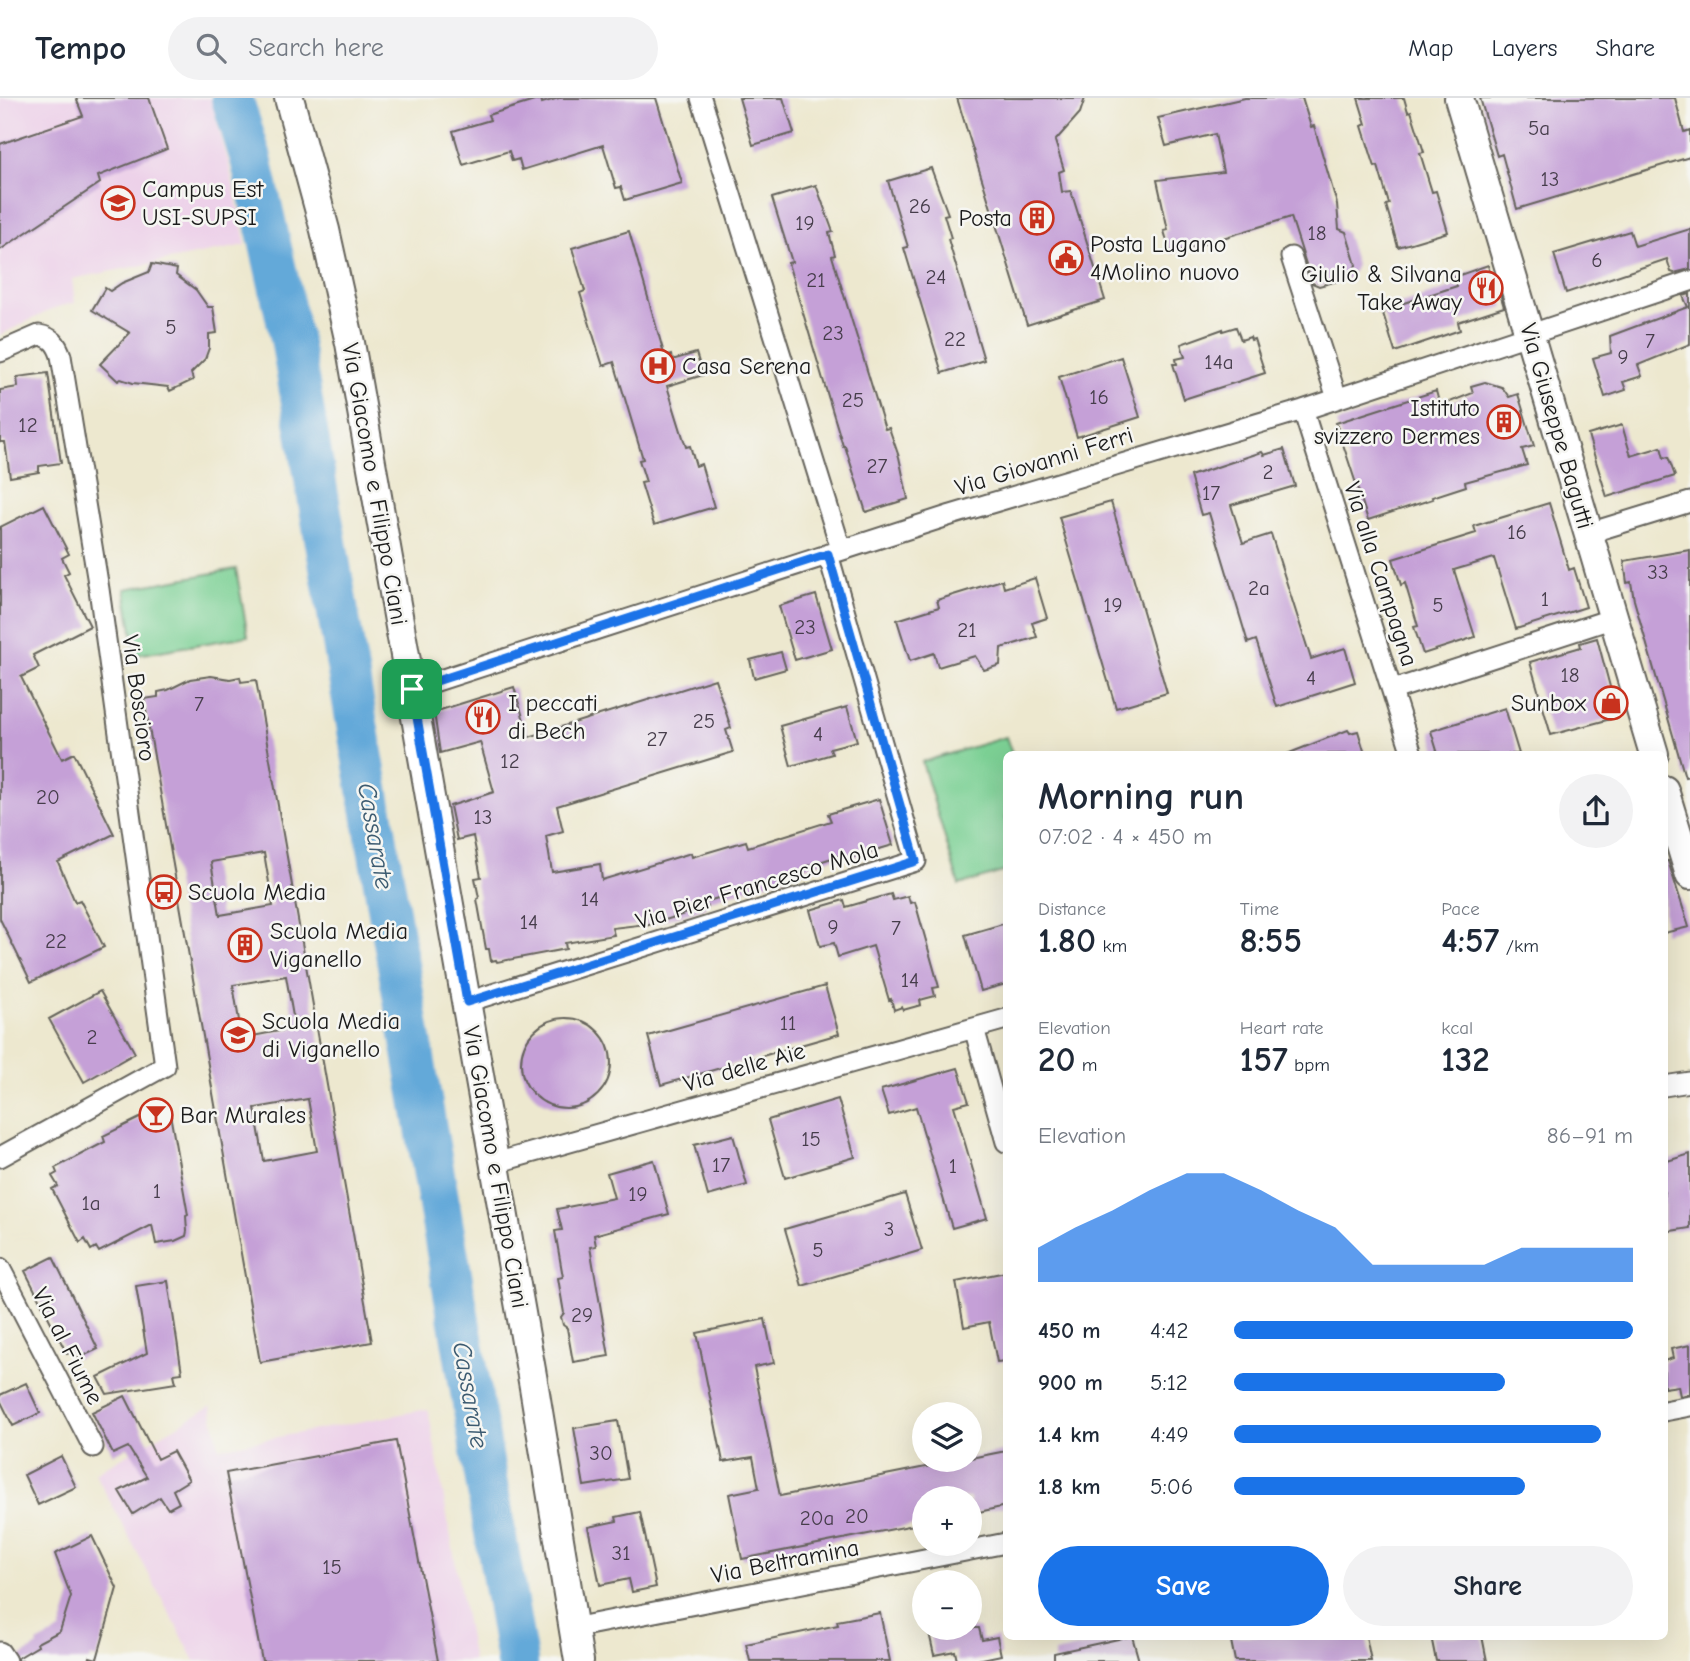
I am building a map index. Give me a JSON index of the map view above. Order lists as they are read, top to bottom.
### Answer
{
  "streets": {
    "main road": ["Via Giuseppe Bagutti", "Via Giacomo e Filippo Ciani"],
    "street": [
      "Via Giovanni Ferri",
      "Via alla Campagna",
      "Via Boscioro",
      "Via Pier Francesco Mola",
      "Via delle Aie",
      "Via al Fiume",
      "Via Beltramina"
    ]
  },
  "crossings": [
    ["Via Giuseppe Bagutti", "Via Giovanni Ferri"],
    ["Via Giovanni Ferri", "Via Giacomo e Filippo Ciani"],
    ["Via Giovanni Ferri", "Via alla Campagna"],
    ["Via Giovanni Ferri", "Via Pier Francesco Mola"],
    ["Via Giacomo e Filippo Ciani", "Via Pier Francesco Mola"],
    ["Via Giacomo e Filippo Ciani", "Via delle Aie"],
    ["Via Giacomo e Filippo Ciani", "Via Beltramina"]
  ],
  "water": ["Cassarate"],
  "places": {
    "school or university": ["Campus Est USI-SUPSI", "Scuola Media di Viganello"],
    "building": ["Posta", "Istituto svizzero Dermes", "Scuola Media Viganello"],
    "public building": ["Posta Lugano 4Molino nuovo"],
    "restaurant": ["Giulio & Silvana Take Away", "I peccati di Bech"],
    "hospital": ["Casa Serena"],
    "shop": ["Sunbox"],
    "bus stop": ["Scuola Media"],
    "bar": ["Bar Murales"]
  },
  "house_numbers": [
    "5a",
    "13",
    "26",
    "19",
    "18",
    "6",
    "24",
    "21",
    "5",
    "23",
    "22",
    "7",
    "9",
    "14a",
    "16",
    "25",
    "12",
    "27",
    "2",
    "17",
    "16",
    "33",
    "2a",
    "1",
    "19",
    "5",
    "23",
    "21",
    "18",
    "4",
    "7",
    "25",
    "4",
    "27",
    "12",
    "20",
    "13",
    "14",
    "14",
    "9",
    "7",
    "22",
    "14",
    "11",
    "2",
    "15",
    "17",
    "1",
    "1",
    "19",
    "1a",
    "3",
    "5",
    "29",
    "30",
    "20",
    "20a",
    "31",
    "15"
  ],
  "page": {
    "header": "Tempo",
    "search": "Search here",
    "nav": ["Map", "Layers", "Share"],
    "heading": ["Morning run", "07:02 · 4 × 450 m"],
    "stats": [
      ["Distance", "1.80 km"],
      ["Time", "8:55"],
      ["Pace", "4:57 /km"],
      ["Elevation", "20 m"],
      ["Heart rate", "157 bpm"],
      ["kcal", "132"]
    ],
    "chart": ["Elevation", "86–91 m"],
    "list": [
      {
        "name": "450 m",
        "note": "4:42"
      },
      {
        "name": "900 m",
        "note": "5:12"
      },
      {
        "name": "1.4 km",
        "note": "4:49"
      },
      {
        "name": "1.8 km",
        "note": "5:06"
      }
    ],
    "map_buttons": ["+", "−"],
    "buttons": ["Save", "Share"]
  }
}
